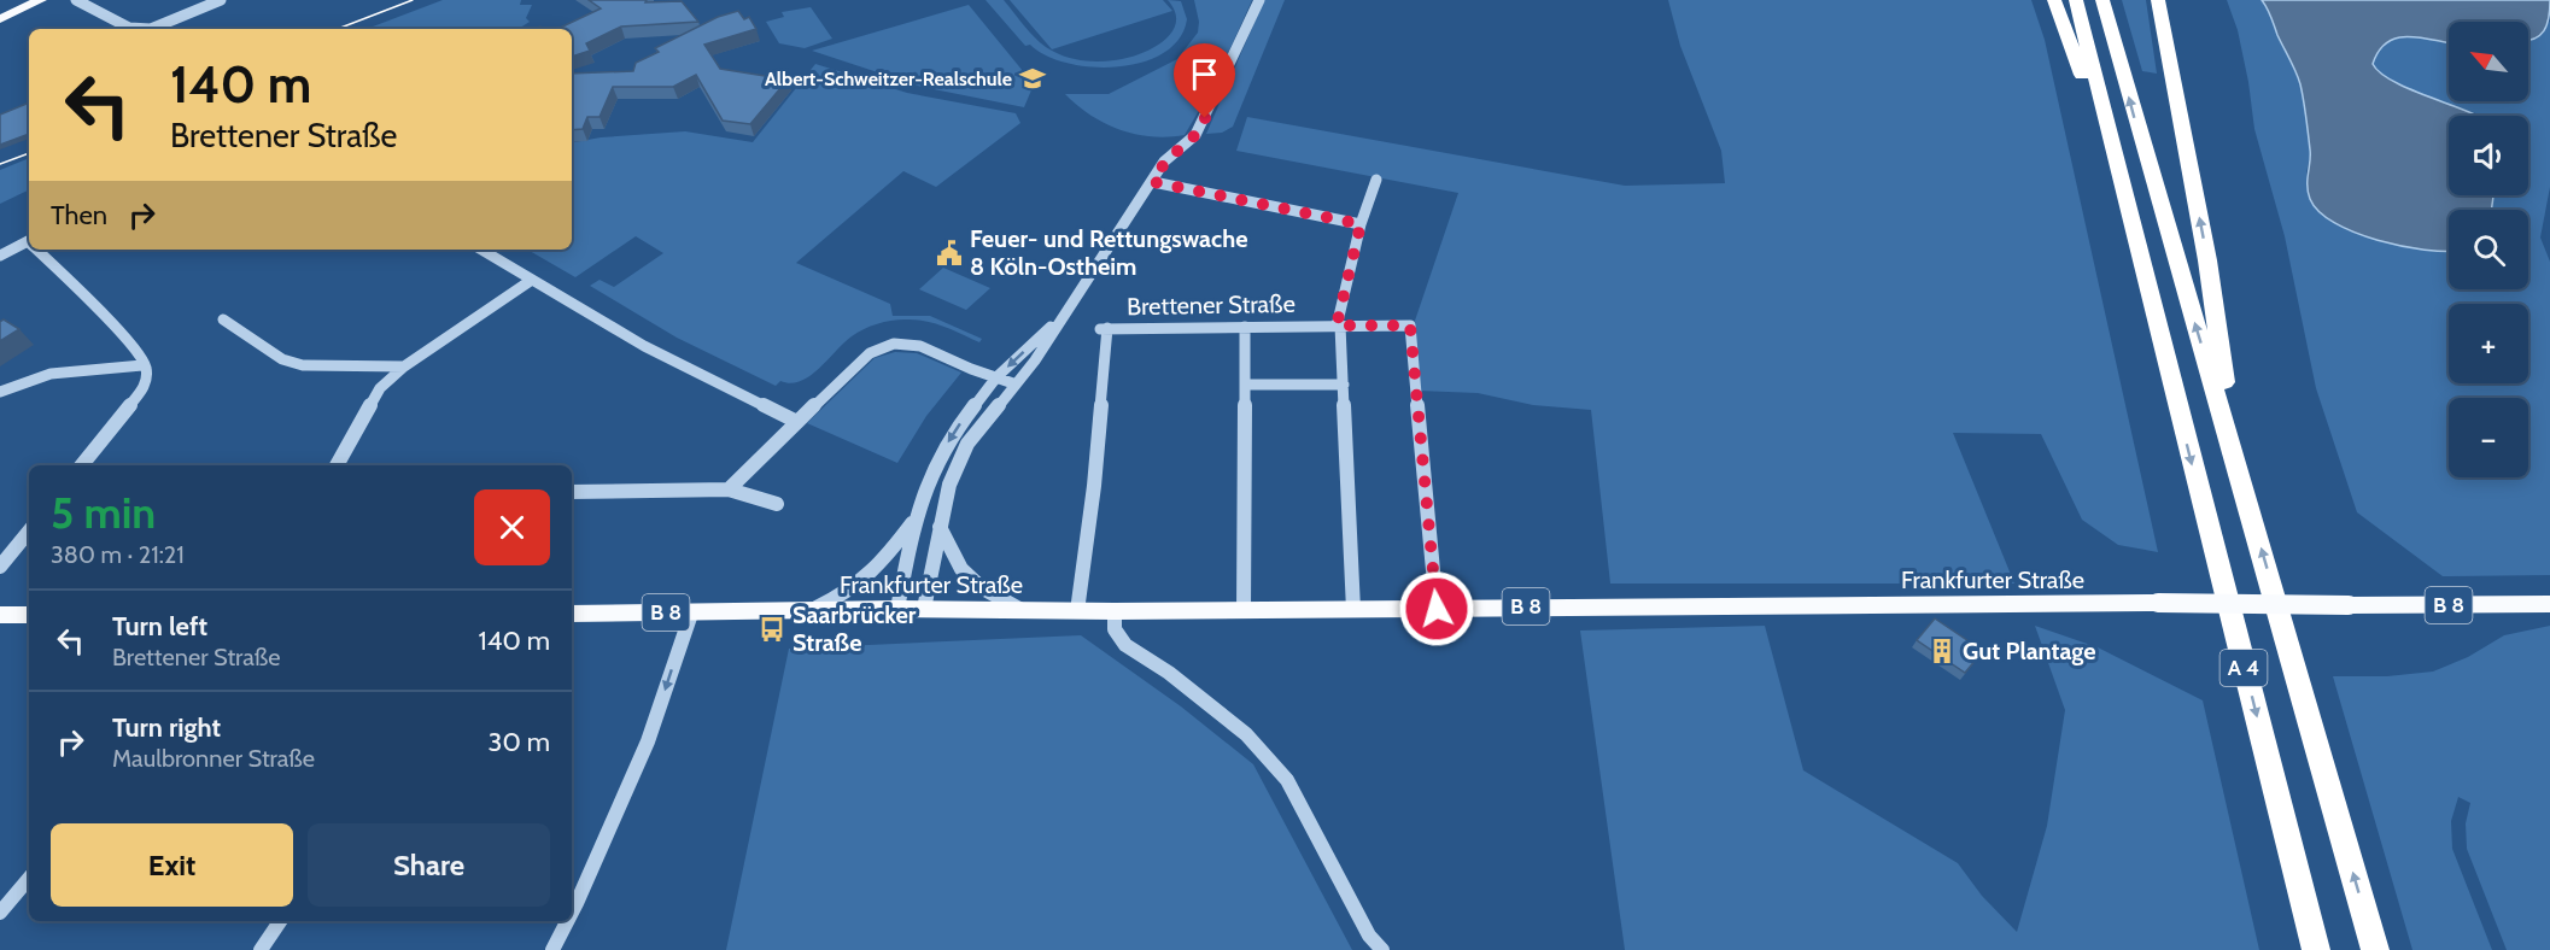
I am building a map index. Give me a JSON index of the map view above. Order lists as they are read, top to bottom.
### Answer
{
  "streets": {
    "highway": ["A 4"],
    "main road": ["Frankfurter Straße", "B 8"],
    "street": ["Brettener Straße"]
  },
  "crossings": [
    ["Brettener Straße", "Frankfurter Straße"]
  ],
  "places": {
    "school or university": ["Albert-Schweitzer-Realschule"],
    "public building": ["Feuer- und Rettungswache 8 Köln-Ostheim"],
    "bus stop": ["Saarbrücker Straße"],
    "building": ["Gut Plantage"]
  },
  "north": "top left",
  "page": {
    "map_buttons": ["+", "−"],
    "turn": ["140 m", "Brettener Straße"],
    "then": "Then",
    "heading": ["5 min", "380 m · 21:21"],
    "list": [
      {
        "name": "Turn left",
        "note": "Brettener Straße",
        "value": "140 m"
      },
      {
        "name": "Turn right",
        "note": "Maulbronner Straße",
        "value": "30 m"
      }
    ],
    "buttons": ["Exit", "Share"]
  }
}
